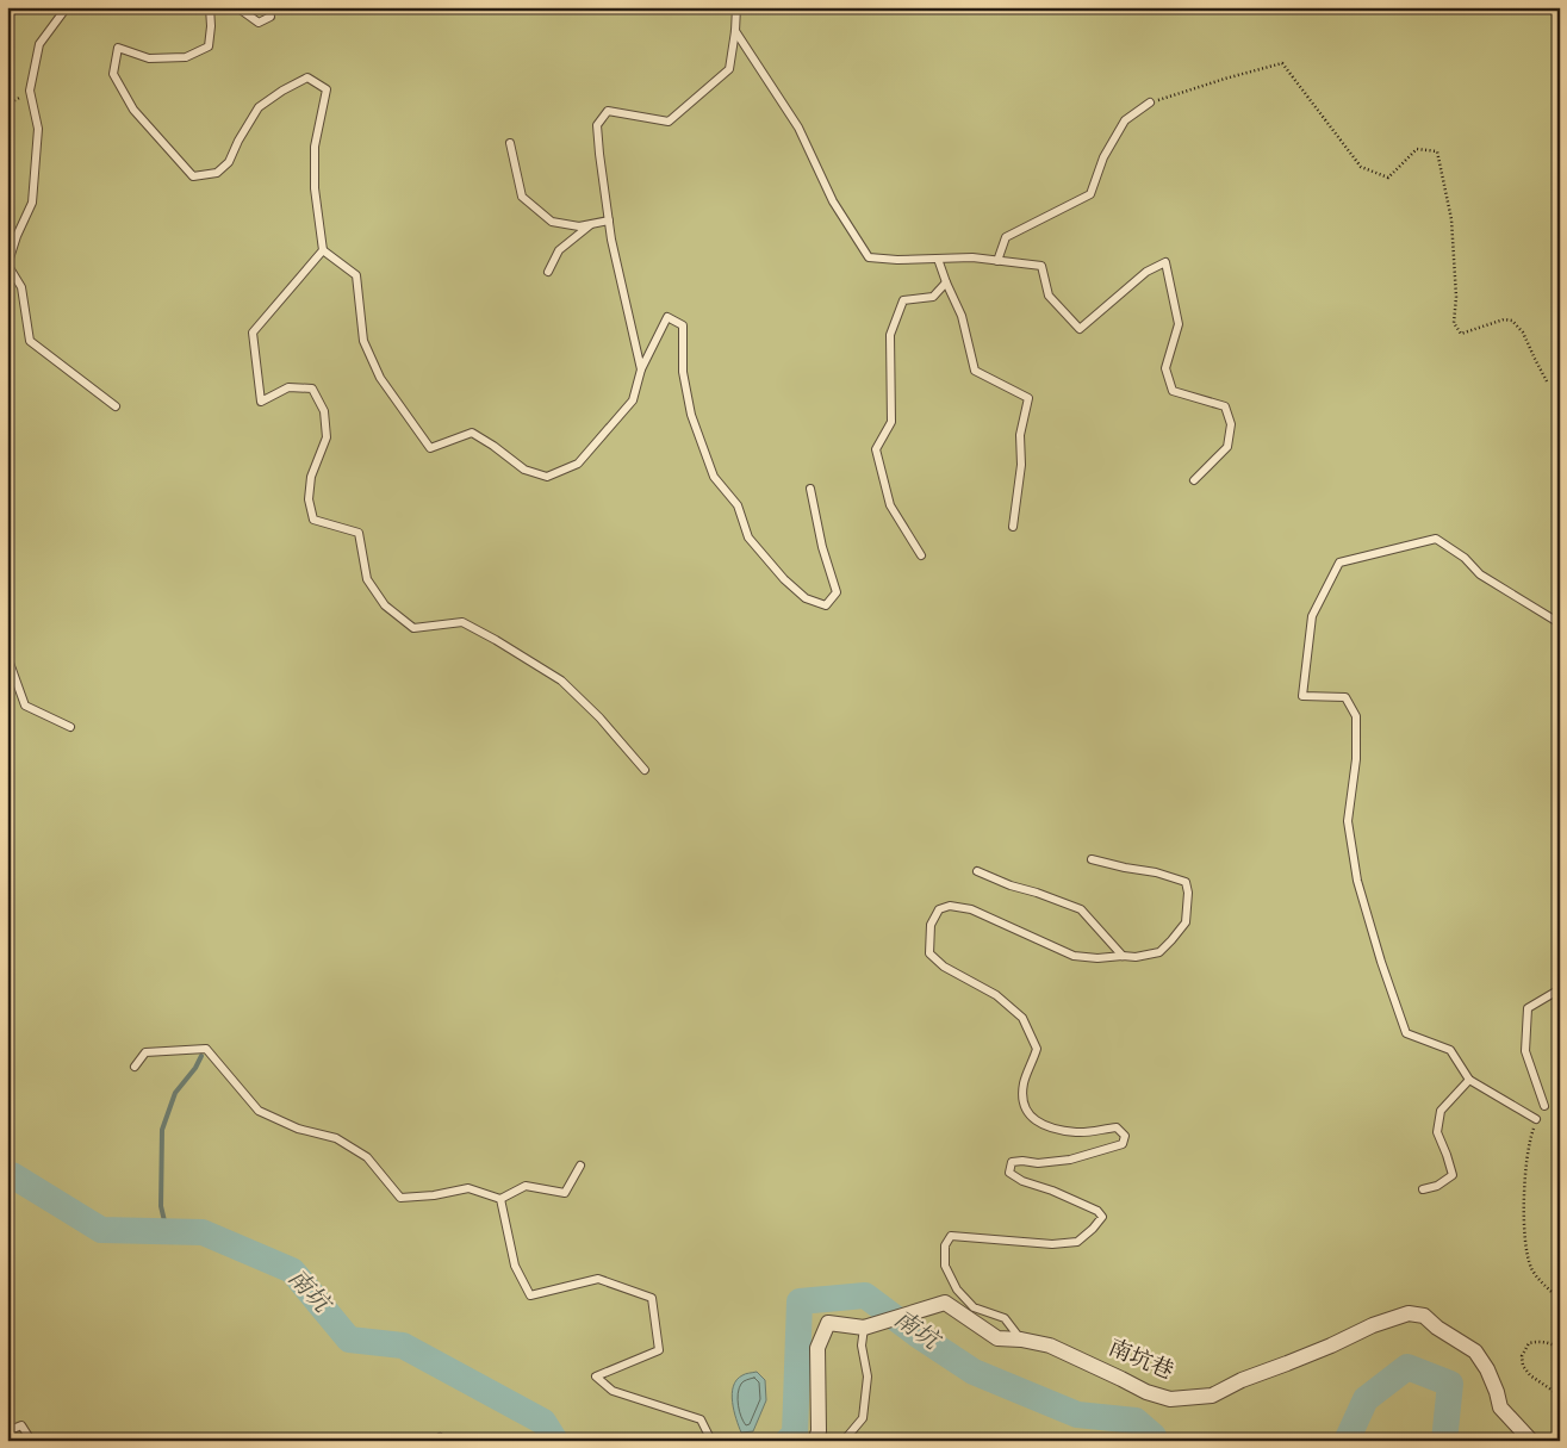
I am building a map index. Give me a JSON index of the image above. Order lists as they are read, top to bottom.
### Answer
{
  "streets": {
    "street": ["南坑巷"]
  },
  "water": ["南坑"]
}
